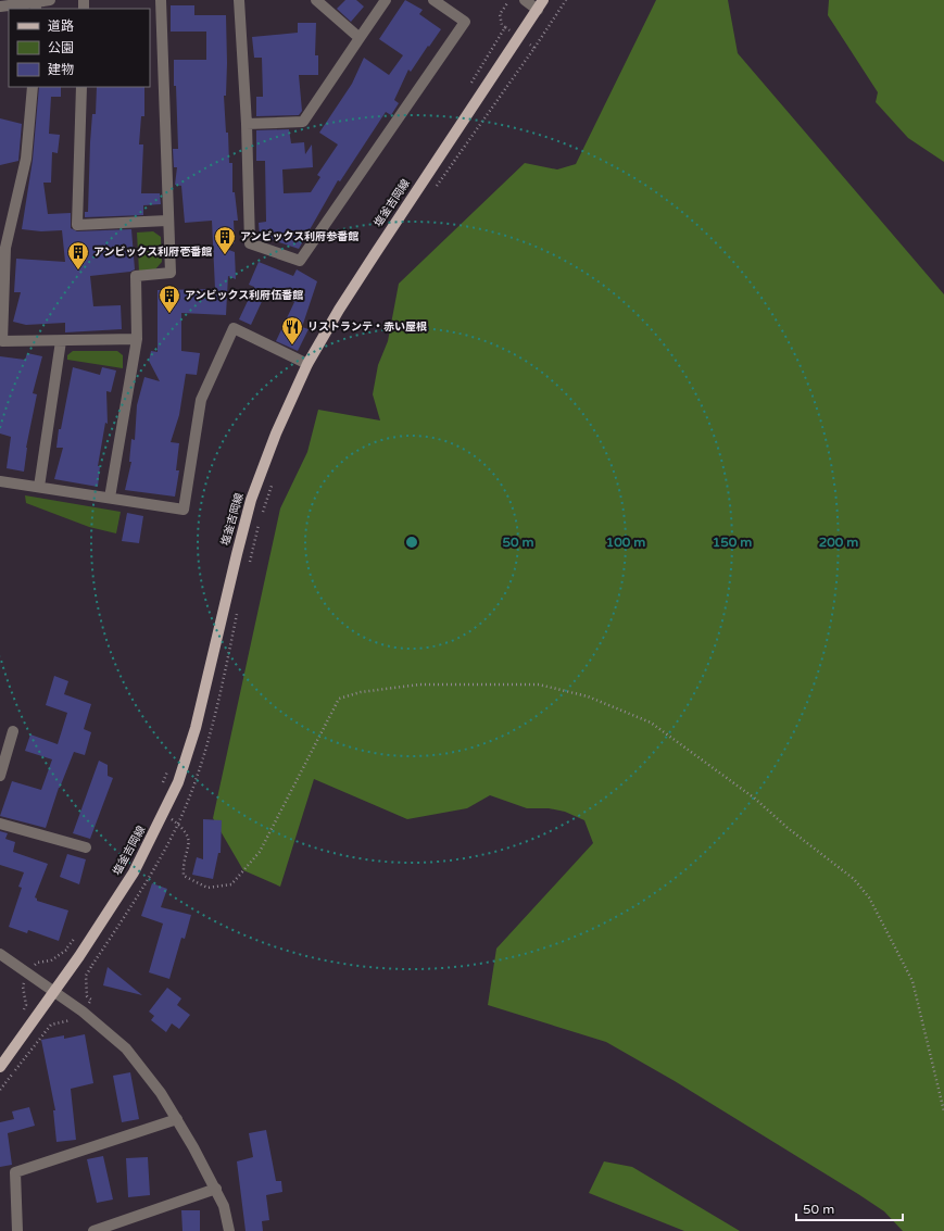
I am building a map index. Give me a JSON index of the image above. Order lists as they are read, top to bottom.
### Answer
{
  "streets": {
    "main road": ["塩釜吉岡線"]
  },
  "places": {
    "building": ["アンビックス利府参番館", "アンビックス利府壱番館", "アンビックス利府伍番館"],
    "restaurant": ["リストランテ・赤い屋根"]
  },
  "legend": ["道路", "公園", "建物"],
  "scale_bar": "50 m",
  "rings": [
    "50 m",
    "100 m",
    "150 m",
    "200 m"
  ]
}
